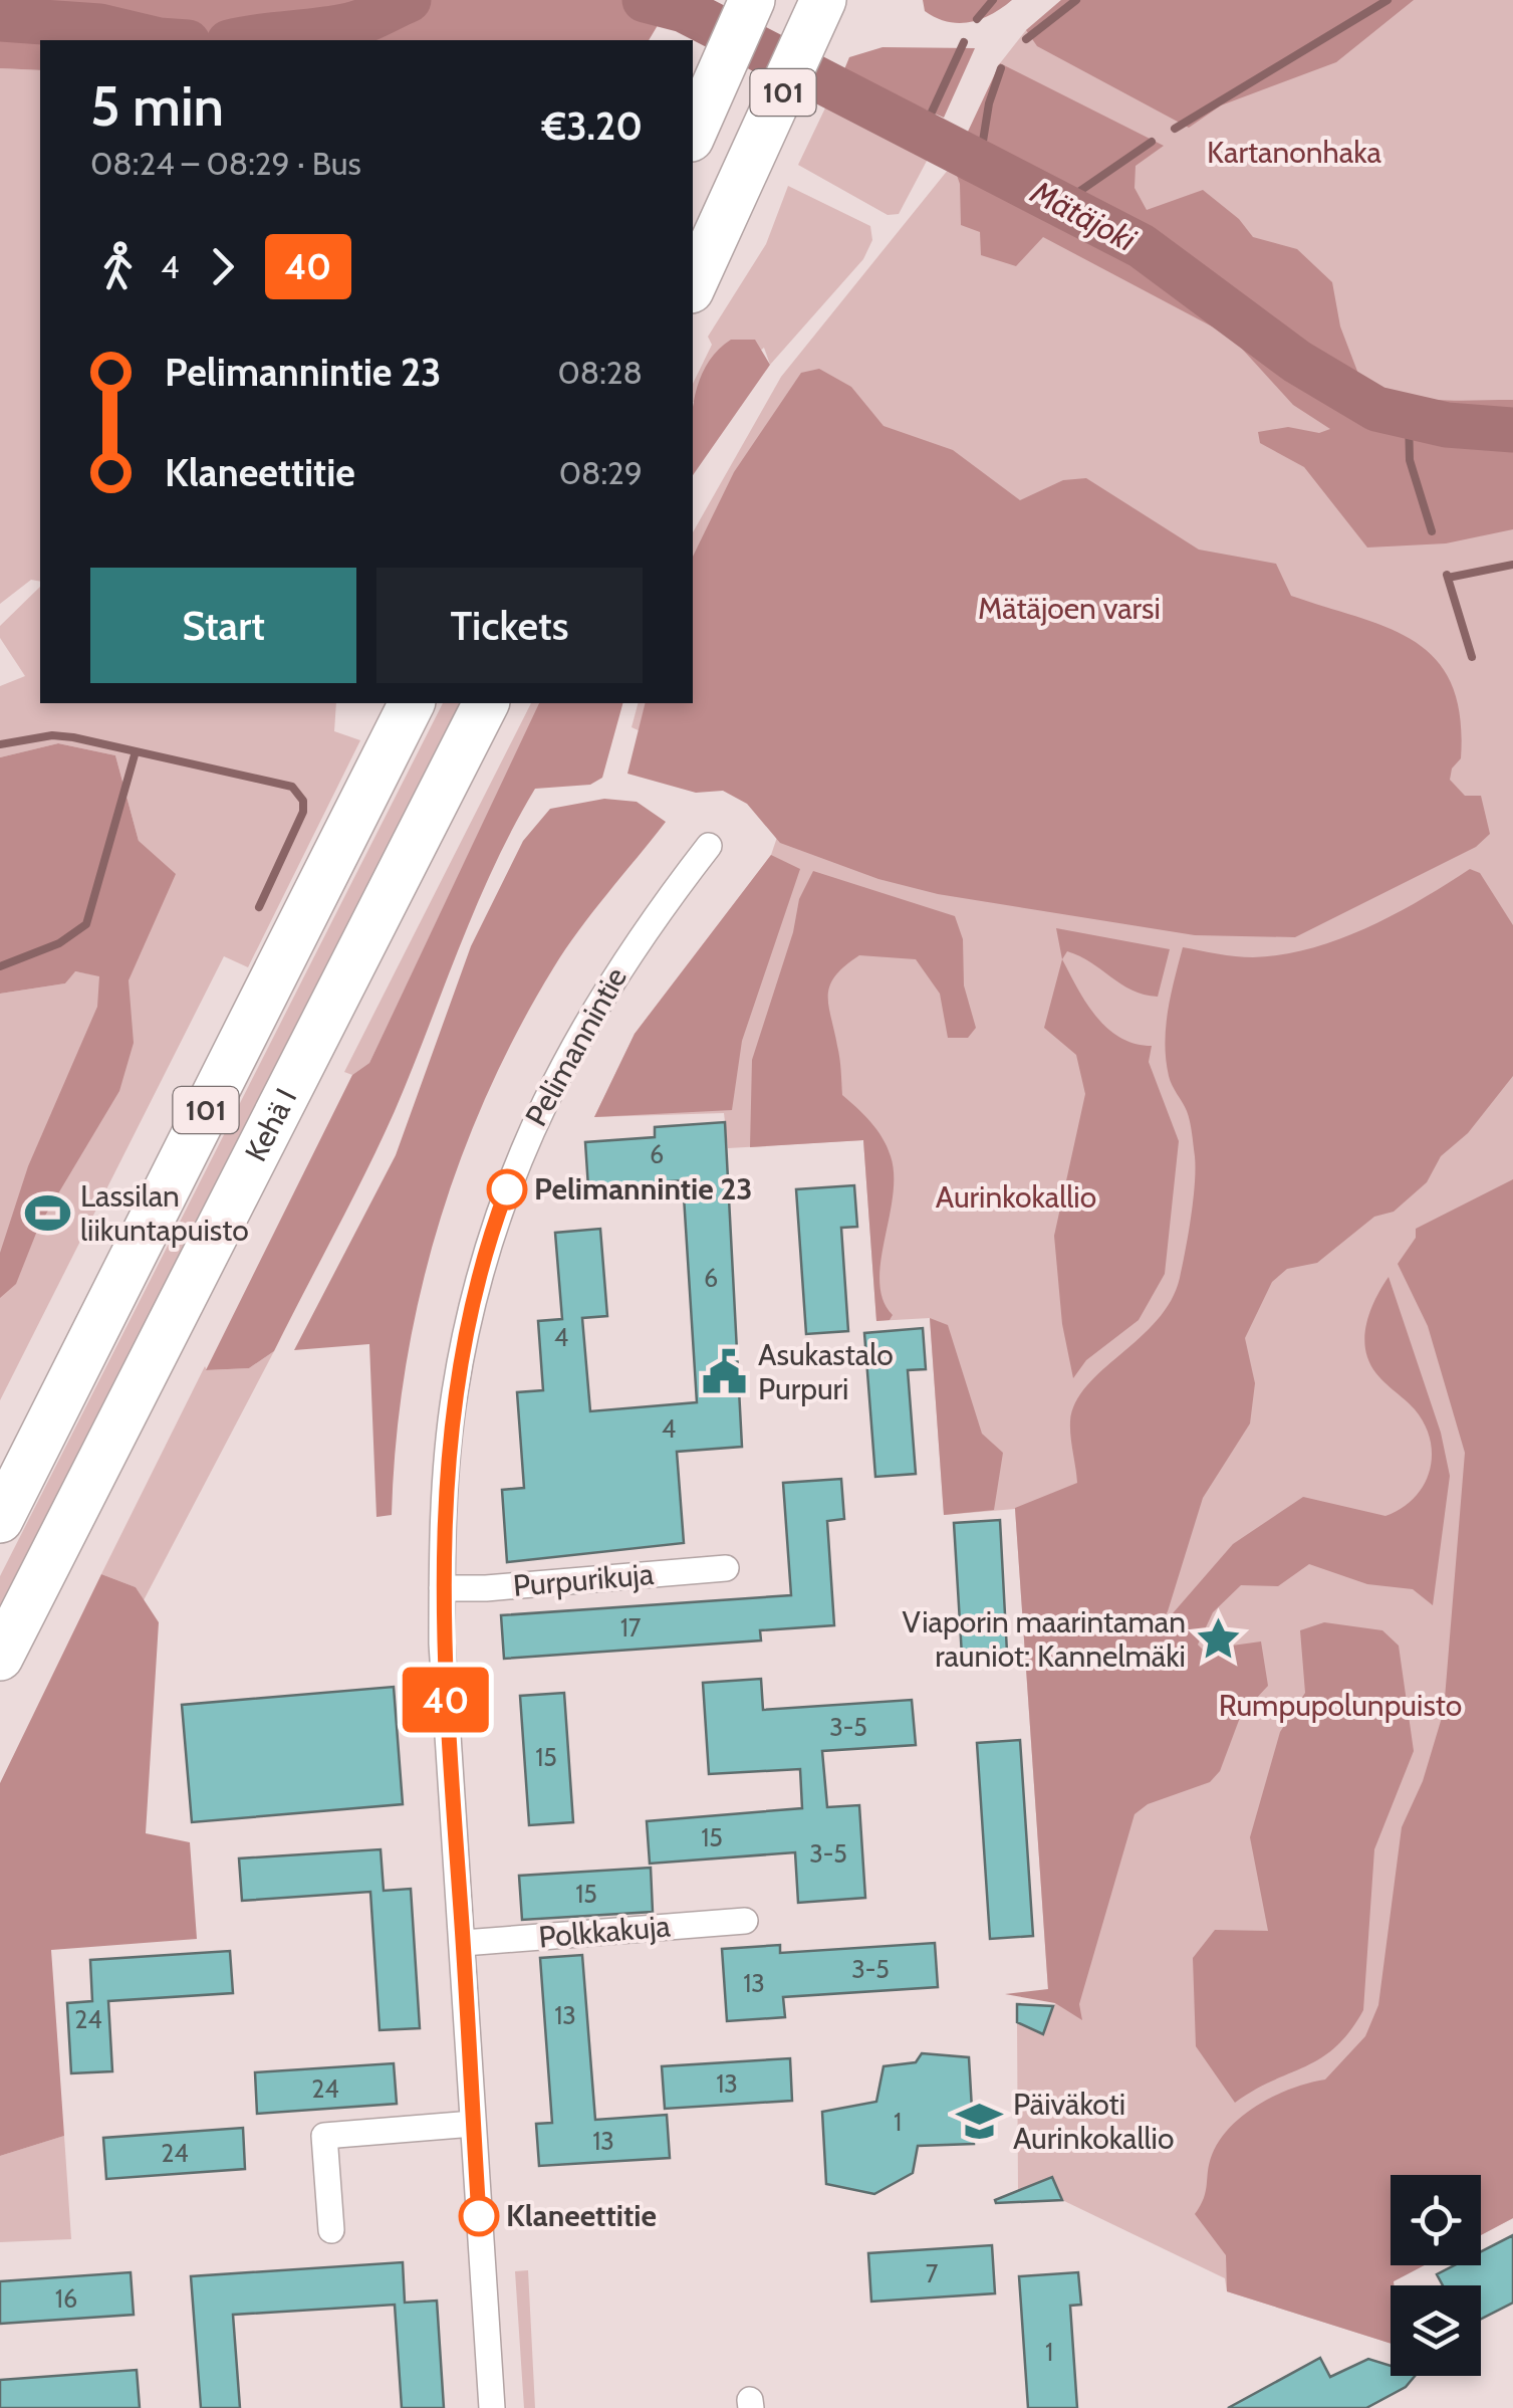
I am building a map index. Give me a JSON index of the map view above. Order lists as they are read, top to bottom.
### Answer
{
  "streets": {
    "highway": ["101", "Kehä I"],
    "street": ["Pelimannintie", "Purpurikuja", "Polkkakuja"]
  },
  "crossings": [
    ["Pelimannintie", "Purpurikuja"],
    ["Pelimannintie", "Polkkakuja"]
  ],
  "water": ["Mätäjoki"],
  "parks": [
    "Kartanonhaka",
    "Mätäjoen varsi",
    "Aurinkokallio",
    "Rumpupolunpuisto"
  ],
  "places": {
    "other": ["Pelimannintie 23", "Klaneettitie"],
    "sports": ["Lassilan liikuntapuisto"],
    "public building": ["Asukastalo Purpuri"],
    "place": ["Viaporin maarintaman rauniot: Kannelmäki"],
    "school or university": ["Päiväkoti Aurinkokallio"]
  },
  "lines": ["bus line 40"],
  "house_numbers": [
    "6",
    "6",
    "4",
    "4",
    "17",
    "3-5",
    "15",
    "15",
    "3-5",
    "15",
    "3-5",
    "13",
    "13",
    "24",
    "13",
    "24",
    "1",
    "13",
    "24",
    "7",
    "16",
    "1"
  ],
  "page": {
    "on_map": "40",
    "heading": ["5 min", "08:24 – 08:29 · Bus", "€3.20"],
    "legs": ["4", "40"],
    "list": [
      {
        "name": "Pelimannintie 23",
        "value": "08:28"
      },
      {
        "name": "Klaneettitie",
        "value": "08:29"
      }
    ],
    "buttons": ["Start", "Tickets"]
  }
}
